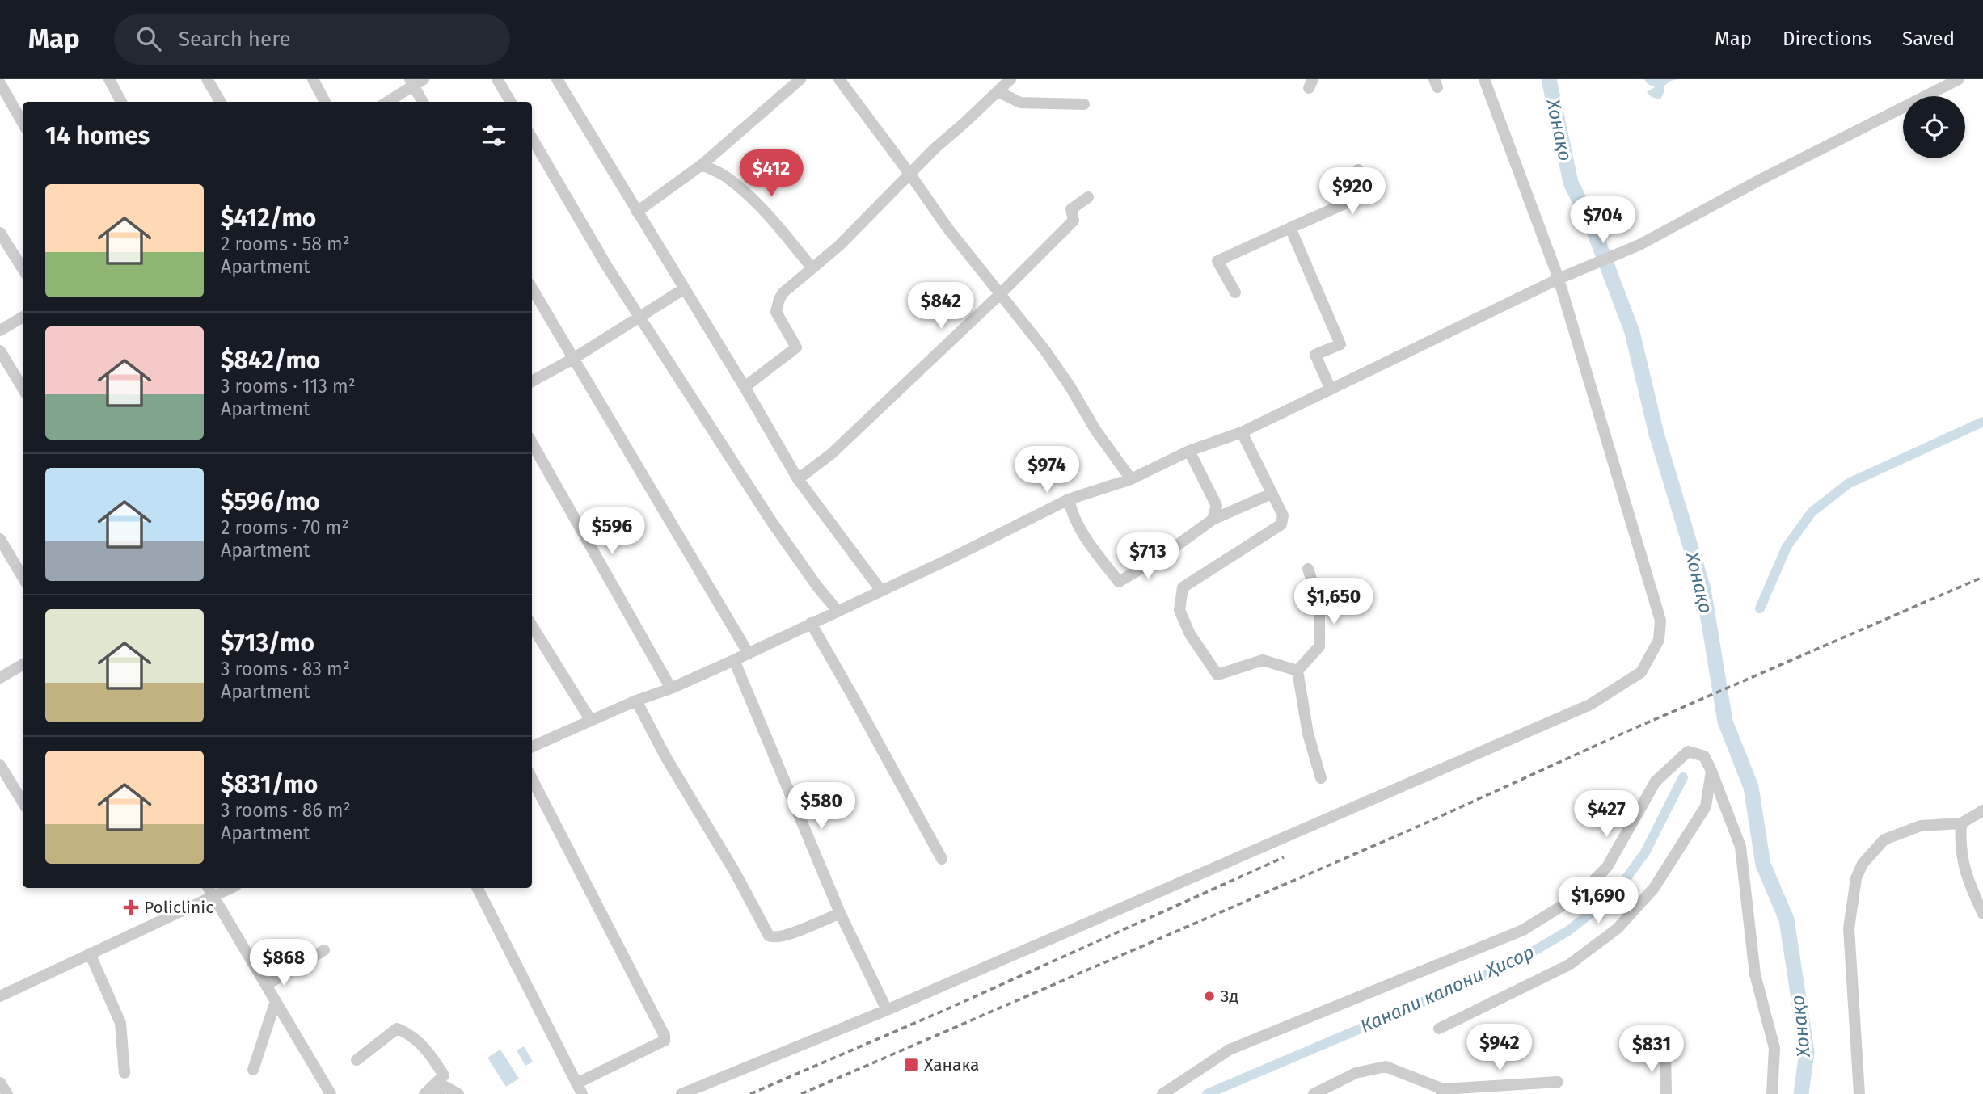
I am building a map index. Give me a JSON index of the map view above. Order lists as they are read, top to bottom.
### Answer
{
  "water": ["Хонақо", "Канали калони Ҳисор"],
  "places": {
    "health": ["Policlinic"],
    "other": ["3д"],
    "transit": ["Ханака"]
  },
  "page": {
    "header": "Map",
    "search": "Search here",
    "nav": ["Map", "Directions", "Saved"],
    "heading": "14 homes",
    "price": [
      "$412",
      "$920",
      "$704",
      "$842",
      "$974",
      "$596",
      "$713",
      "$1,650",
      "$580",
      "$427",
      "$1,690",
      "$868",
      "$942",
      "$831"
    ],
    "list": [
      {
        "name": "$412/mo",
        "note": "2 rooms · 58 m² · Apartment"
      },
      {
        "name": "$842/mo",
        "note": "3 rooms · 113 m² · Apartment"
      },
      {
        "name": "$596/mo",
        "note": "2 rooms · 70 m² · Apartment"
      },
      {
        "name": "$713/mo",
        "note": "3 rooms · 83 m² · Apartment"
      },
      {
        "name": "$831/mo",
        "note": "3 rooms · 86 m² · Apartment"
      }
    ]
  }
}
